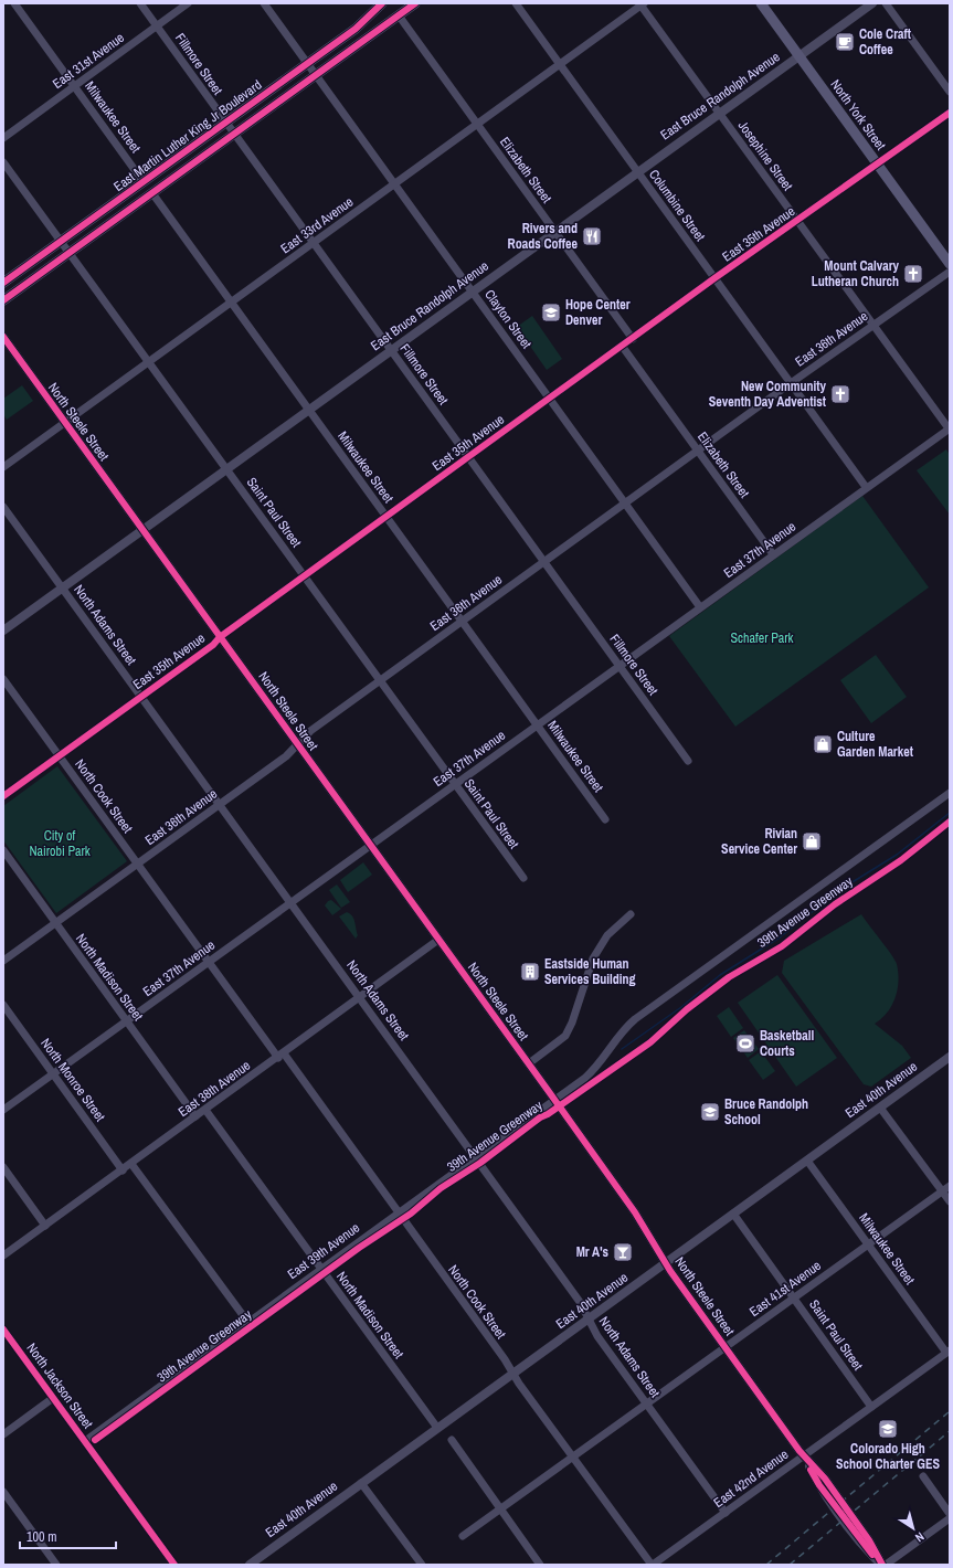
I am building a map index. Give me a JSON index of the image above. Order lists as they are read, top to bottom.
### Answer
{
  "streets": {
    "main road": ["North York Street", "East Martin Luther King Jr Boulevard"],
    "street": [
      "East 31st Avenue",
      "Fillmore Street",
      "East Bruce Randolph Avenue",
      "Milwaukee Street",
      "Josephine Street",
      "Elizabeth Street",
      "Columbine Street",
      "East 33rd Avenue",
      "East 35th Avenue",
      "Clayton Street",
      "East 36th Avenue",
      "North Steele Street",
      "Saint Paul Street",
      "East 37th Avenue",
      "North Adams Street",
      "North Cook Street",
      "North Madison Street",
      "North Monroe Street",
      "East 38th Avenue",
      "East 40th Avenue",
      "East 39th Avenue",
      "East 41st Avenue",
      "North Jackson Street",
      "East 42nd Avenue"
    ],
    "cycle path": ["39th Avenue Greenway"]
  },
  "crossings": [
    ["East 31st Avenue", "Fillmore Street"],
    ["East 31st Avenue", "Milwaukee Street"],
    ["Fillmore Street", "East Bruce Randolph Avenue"],
    ["Fillmore Street", "East Martin Luther King Jr Boulevard"],
    ["Fillmore Street", "East 33rd Avenue"],
    ["Fillmore Street", "East 35th Avenue"],
    ["Fillmore Street", "East 36th Avenue"],
    ["Fillmore Street", "East 37th Avenue"],
    ["East Bruce Randolph Avenue", "North York Street"],
    ["East Bruce Randolph Avenue", "Milwaukee Street"],
    ["East Bruce Randolph Avenue", "Josephine Street"],
    ["East Bruce Randolph Avenue", "Elizabeth Street"],
    ["East Bruce Randolph Avenue", "Columbine Street"],
    ["East Bruce Randolph Avenue", "Clayton Street"],
    ["East Bruce Randolph Avenue", "North Steele Street"],
    ["East Bruce Randolph Avenue", "Saint Paul Street"],
    ["East Bruce Randolph Avenue", "North Adams Street"],
    ["North York Street", "East 35th Avenue"],
    ["Milwaukee Street", "East Martin Luther King Jr Boulevard"],
    ["Milwaukee Street", "East 33rd Avenue"],
    ["Milwaukee Street", "East 35th Avenue"],
    ["Milwaukee Street", "East 36th Avenue"],
    ["Milwaukee Street", "East 37th Avenue"],
    ["Milwaukee Street", "East 40th Avenue"],
    ["Milwaukee Street", "East 41st Avenue"],
    ["Milwaukee Street", "East 42nd Avenue"],
    ["East Martin Luther King Jr Boulevard", "Elizabeth Street"],
    ["East Martin Luther King Jr Boulevard", "Clayton Street"],
    ["East Martin Luther King Jr Boulevard", "Saint Paul Street"],
    ["Josephine Street", "East 33rd Avenue"],
    ["Josephine Street", "East 35th Avenue"],
    ["Josephine Street", "East 36th Avenue"],
    ["Josephine Street", "East 37th Avenue"],
    ["Elizabeth Street", "East 33rd Avenue"],
    ["Elizabeth Street", "East 35th Avenue"],
    ["Elizabeth Street", "East 36th Avenue"],
    ["Elizabeth Street", "East 37th Avenue"],
    ["Columbine Street", "East 33rd Avenue"],
    ["Columbine Street", "East 35th Avenue"],
    ["Columbine Street", "East 36th Avenue"],
    ["Columbine Street", "East 37th Avenue"],
    ["East 33rd Avenue", "Clayton Street"],
    ["East 33rd Avenue", "North Steele Street"],
    ["East 33rd Avenue", "Saint Paul Street"],
    ["East 35th Avenue", "Clayton Street"],
    ["East 35th Avenue", "North Steele Street"],
    ["East 35th Avenue", "Saint Paul Street"],
    ["East 35th Avenue", "North Adams Street"],
    ["East 35th Avenue", "North Cook Street"],
    ["Clayton Street", "East 36th Avenue"],
    ["Clayton Street", "East 37th Avenue"],
    ["East 36th Avenue", "North Steele Street"],
    ["East 36th Avenue", "Saint Paul Street"],
    ["East 36th Avenue", "North Adams Street"],
    ["East 36th Avenue", "North Cook Street"],
    ["East 36th Avenue", "North Madison Street"],
    ["North Steele Street", "East 37th Avenue"],
    ["North Steele Street", "East 38th Avenue"],
    ["North Steele Street", "East 40th Avenue"],
    ["North Steele Street", "East 39th Avenue"],
    ["North Steele Street", "East 41st Avenue"],
    ["North Steele Street", "East 42nd Avenue"],
    ["Saint Paul Street", "East 37th Avenue"],
    ["Saint Paul Street", "East 40th Avenue"],
    ["Saint Paul Street", "East 41st Avenue"],
    ["Saint Paul Street", "East 42nd Avenue"],
    ["East 37th Avenue", "North Adams Street"],
    ["East 37th Avenue", "North Cook Street"],
    ["East 37th Avenue", "North Madison Street"],
    ["East 37th Avenue", "North Monroe Street"],
    ["North Adams Street", "East 38th Avenue"],
    ["North Adams Street", "East 40th Avenue"],
    ["North Adams Street", "East 39th Avenue"],
    ["North Adams Street", "East 41st Avenue"],
    ["North Adams Street", "East 42nd Avenue"],
    ["North Cook Street", "East 38th Avenue"],
    ["North Cook Street", "East 40th Avenue"],
    ["North Cook Street", "East 39th Avenue"],
    ["North Cook Street", "East 41st Avenue"],
    ["North Cook Street", "East 42nd Avenue"],
    ["North Madison Street", "East 38th Avenue"],
    ["North Madison Street", "East 40th Avenue"],
    ["North Madison Street", "East 39th Avenue"],
    ["North Monroe Street", "East 38th Avenue"],
    ["East 39th Avenue", "North Jackson Street"]
  ],
  "parks": ["Schafer Park", "City of Nairobi Park"],
  "places": {
    "cafe": ["Cole Craft Coffee"],
    "restaurant": ["Rivers and Roads Coffee"],
    "church": ["Mount Calvary Lutheran Church", "New Community Seventh Day Adventist"],
    "school or university": ["Hope Center Denver", "Bruce Randolph School", "Colorado High School Charter GES"],
    "shop": ["Culture Garden Market", "Rivian Service Center"],
    "building": ["Eastside Human Services Building"],
    "sports": ["Basketball Courts"],
    "bar": ["Mr A's"]
  },
  "scale_bar": "100 m",
  "north": "bottom right"
}
